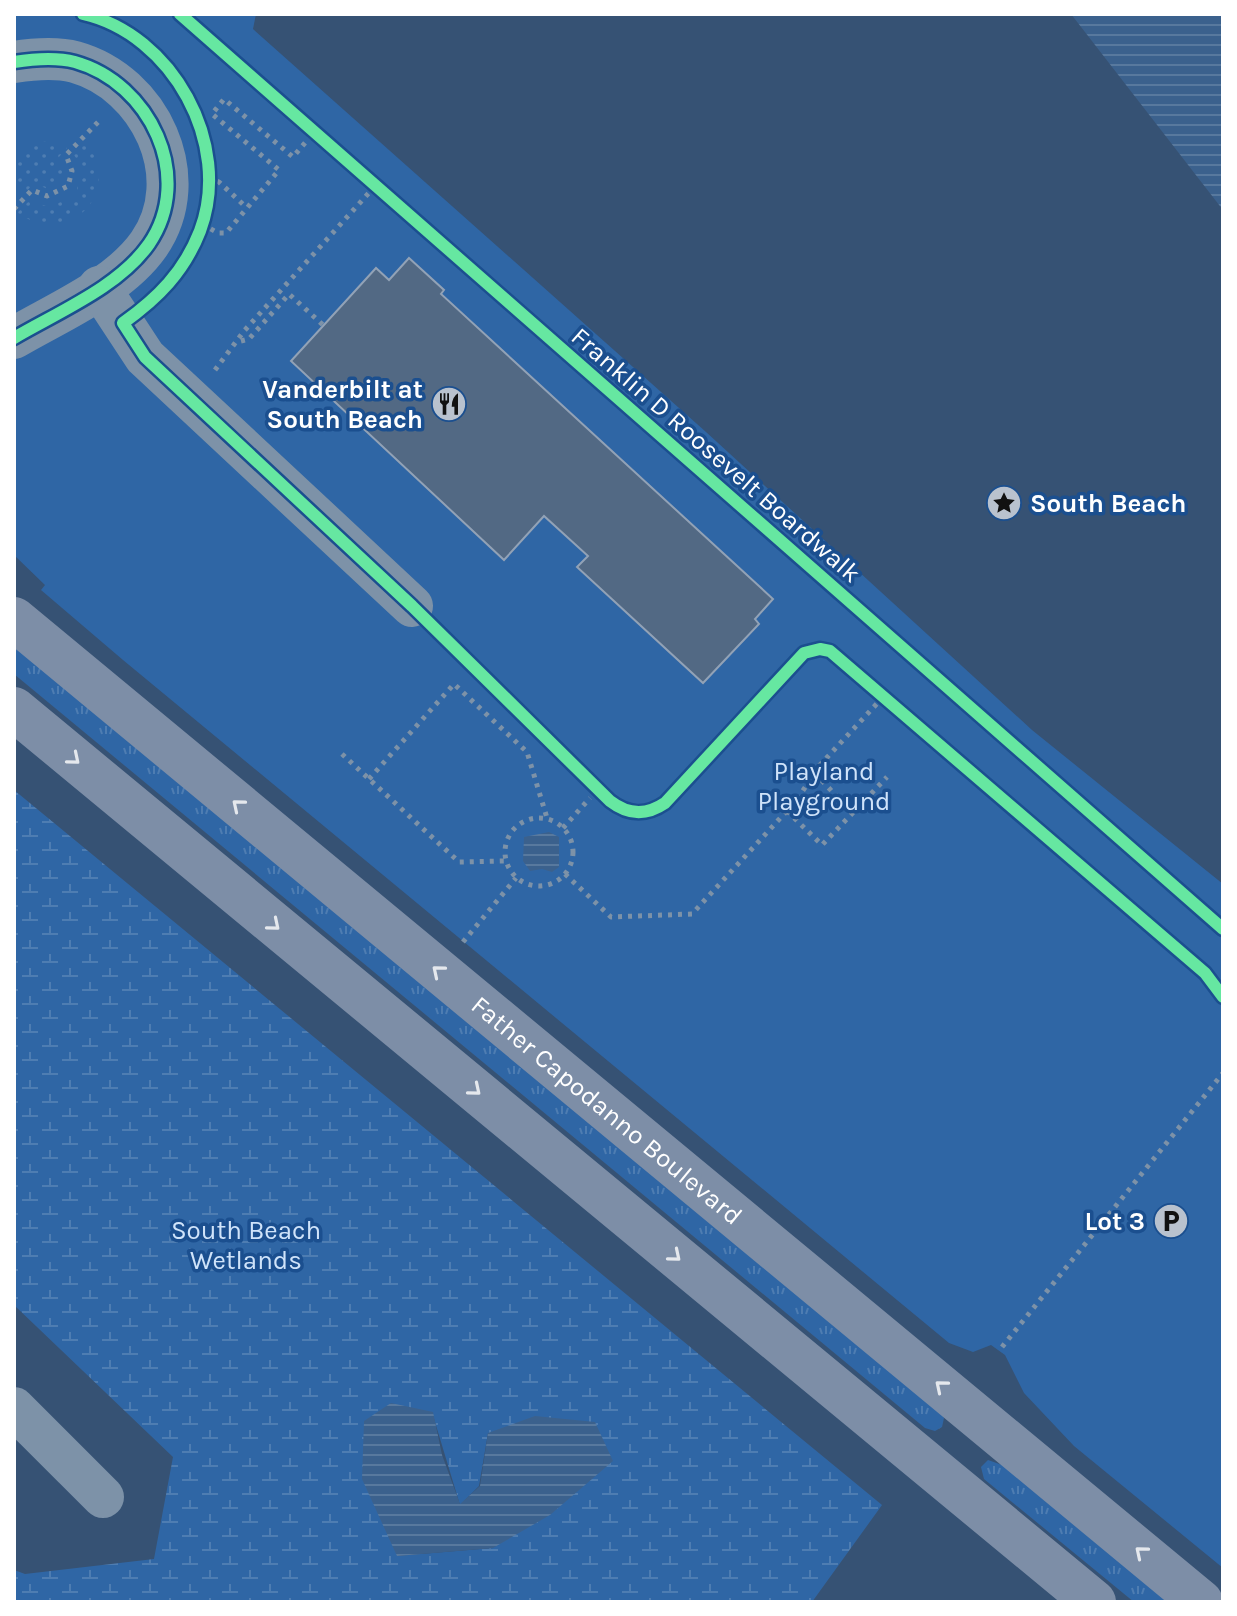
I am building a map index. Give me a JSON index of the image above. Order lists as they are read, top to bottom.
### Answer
{
  "streets": {
    "main road": ["Father Capodanno Boulevard"],
    "cycle path": ["Franklin D Roosevelt Boardwalk"]
  },
  "parks": ["Playland Playground", "South Beach Wetlands"],
  "places": {
    "restaurant": ["Vanderbilt at South Beach"],
    "place": ["South Beach"],
    "parking": ["Lot 3"]
  }
}
